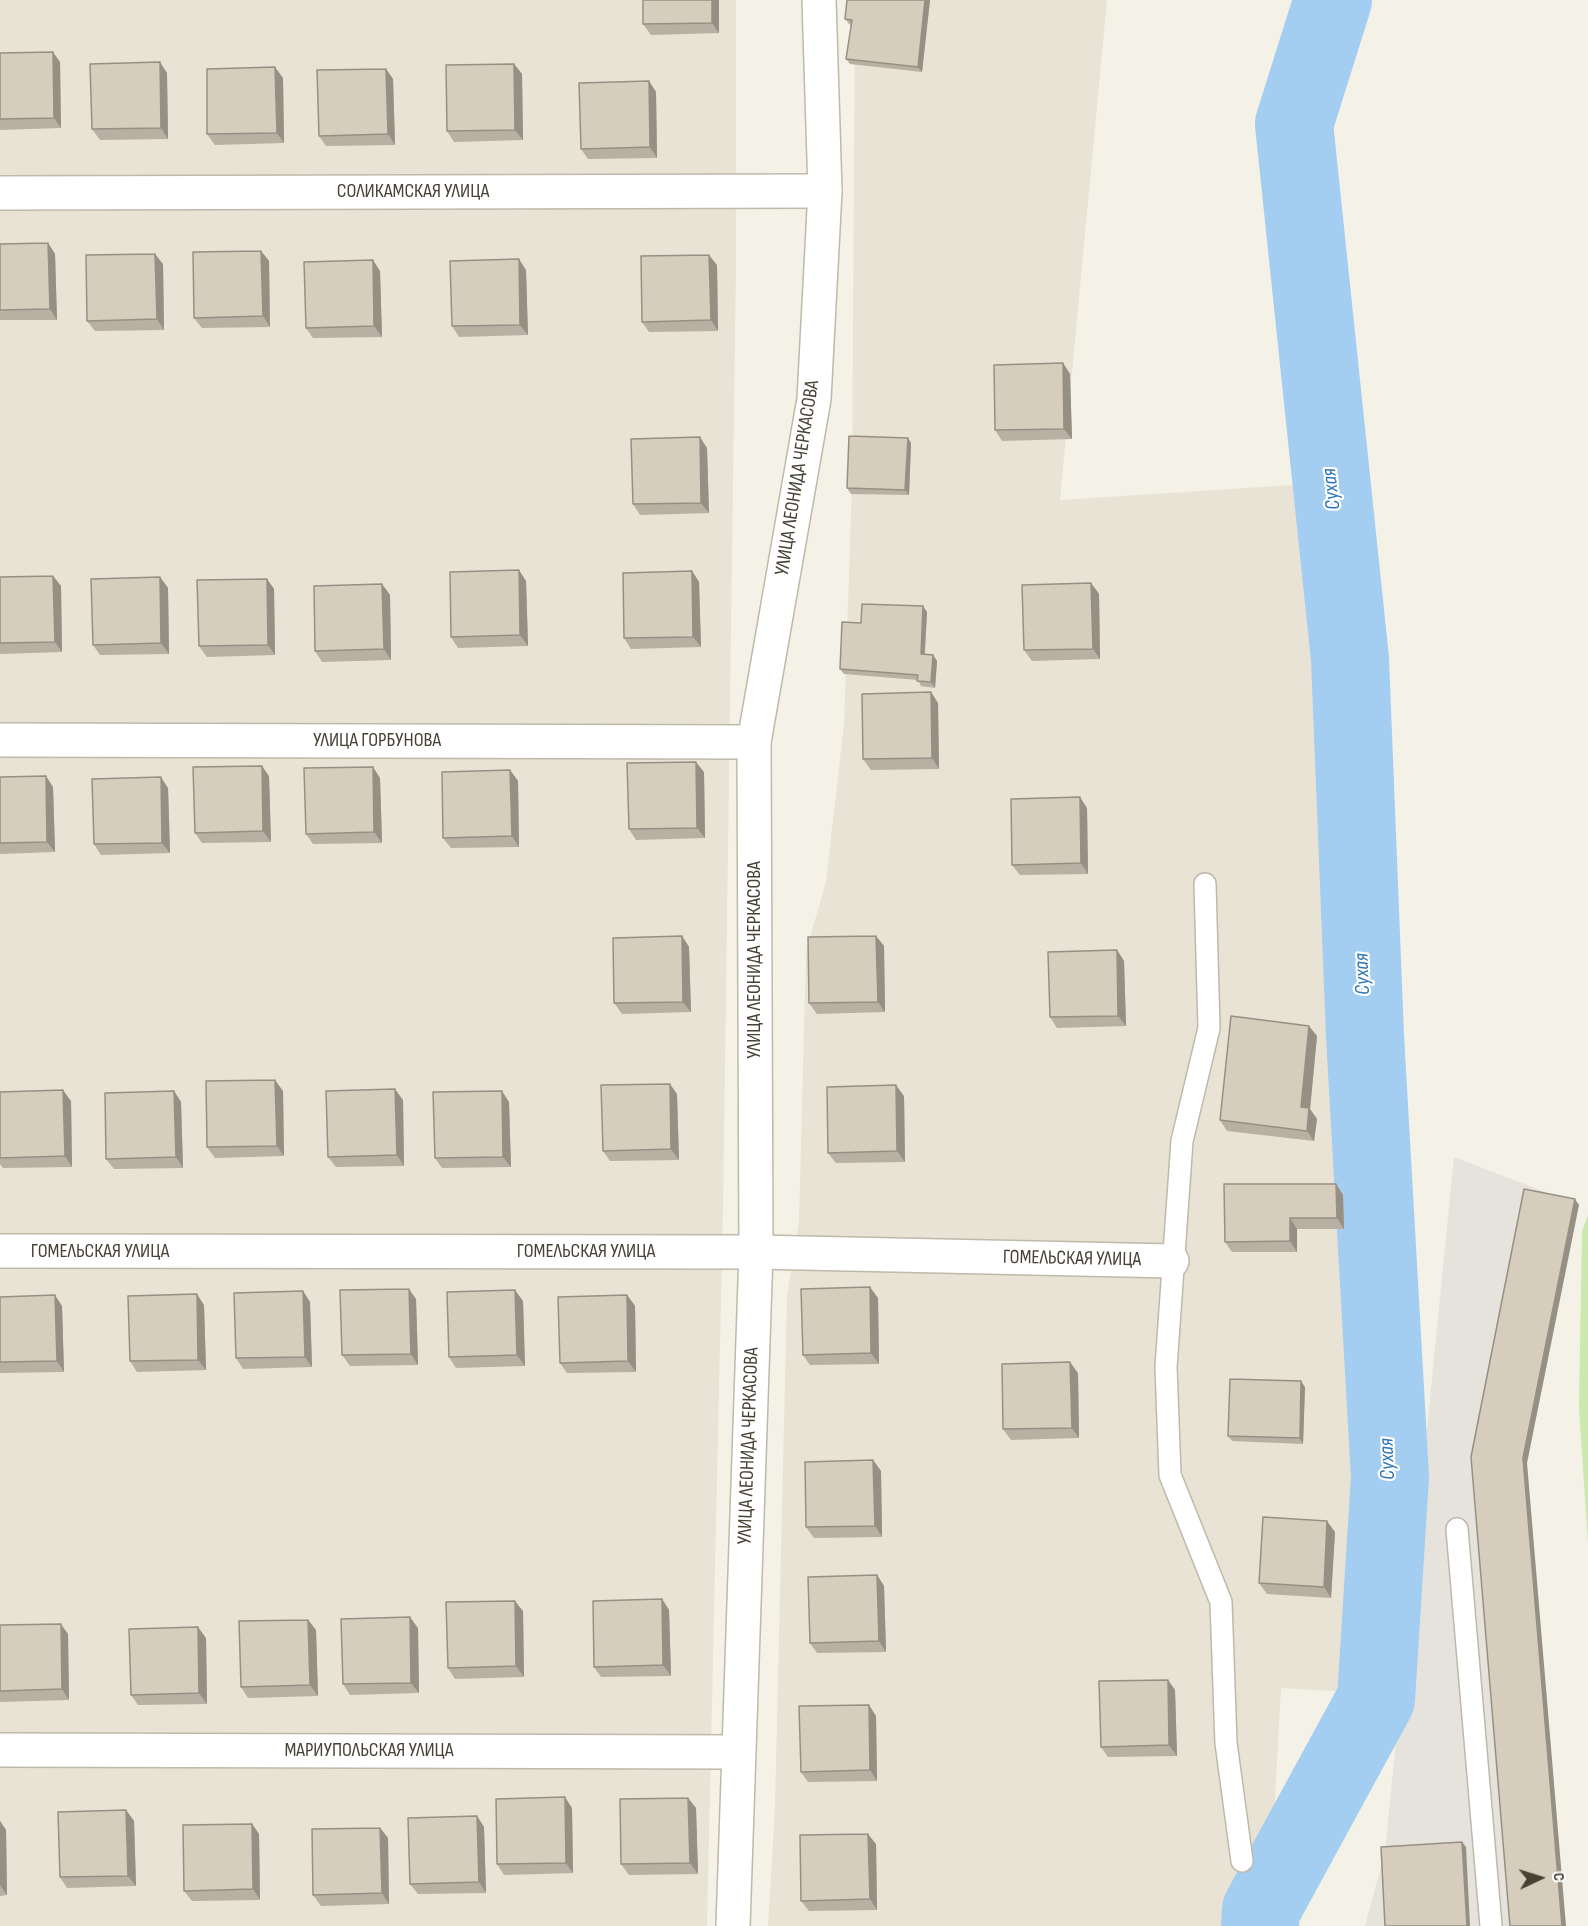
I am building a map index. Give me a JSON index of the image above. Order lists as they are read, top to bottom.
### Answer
{
  "streets": {
    "street": [
      "СОЛИКАМСКАЯ УЛИЦА",
      "УЛИЦА ЛЕОНИДА ЧЕРКАСОВА",
      "УЛИЦА ГОРБУНОВА",
      "ГОМЕЛЬСКАЯ УЛИЦА",
      "МАРИУПОЛЬСКАЯ УЛИЦА"
    ]
  },
  "crossings": [
    ["СОЛИКАМСКАЯ УЛИЦА", "УЛИЦА ЛЕОНИДА ЧЕРКАСОВА"],
    ["УЛИЦА ЛЕОНИДА ЧЕРКАСОВА", "УЛИЦА ГОРБУНОВА"],
    ["УЛИЦА ЛЕОНИДА ЧЕРКАСОВА", "ГОМЕЛЬСКАЯ УЛИЦА"],
    ["УЛИЦА ЛЕОНИДА ЧЕРКАСОВА", "МАРИУПОЛЬСКАЯ УЛИЦА"]
  ],
  "water": ["Сухая"],
  "north": "right"
}
